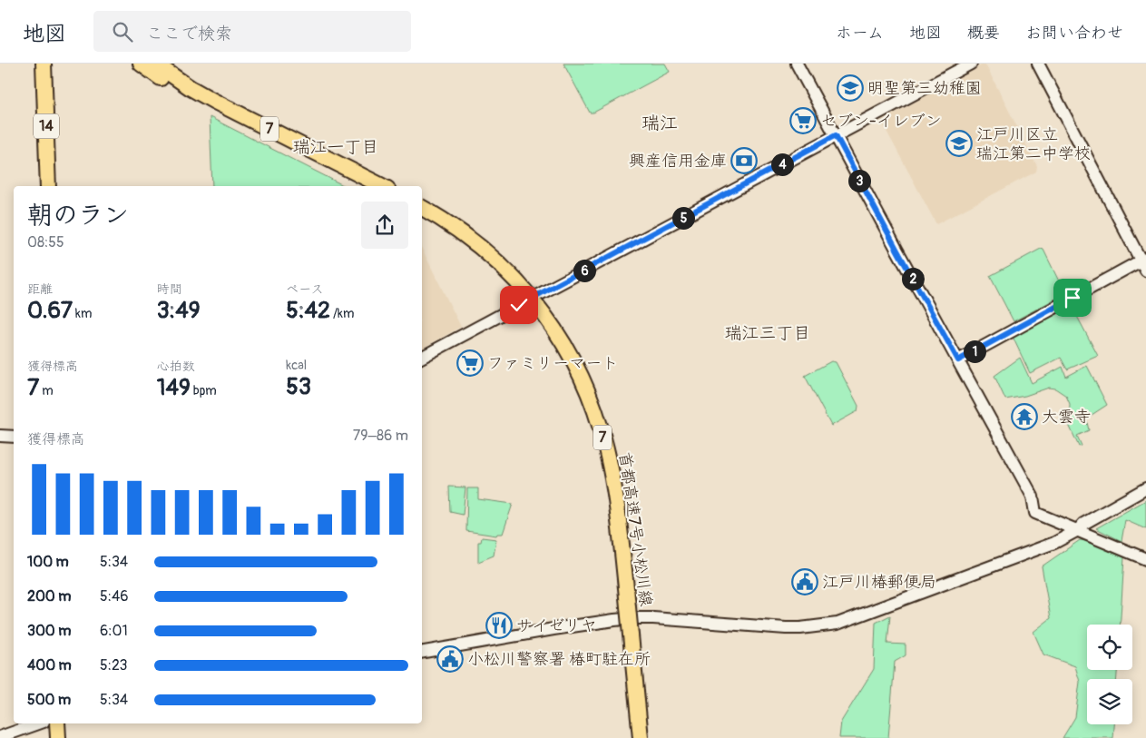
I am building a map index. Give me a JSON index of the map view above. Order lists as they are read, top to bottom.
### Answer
{
  "streets": {
    "highway": ["14", "7", "首都高速7号小松川線"]
  },
  "districts": ["瑞江", "瑞江一丁目", "瑞江三丁目"],
  "places": {
    "school or university": ["明聖第三幼稚園", "江戸川区立 瑞江第二中学校"],
    "supermarket": ["セブン-イレブン", "ファミリーマート"],
    "bank": ["興産信用金庫"],
    "temple": ["大雲寺"],
    "public building": ["江戸川椿郵便局", "小松川警察署 椿町駐在所"],
    "restaurant": ["サイゼリヤ"]
  },
  "page": {
    "header": "地図",
    "search": "ここで検索",
    "nav": [
      "ホーム",
      "地図",
      "概要",
      "お問い合わせ"
    ],
    "pins": [
      "4",
      "3",
      "5",
      "6",
      "2",
      "1"
    ],
    "heading": ["朝のラン", "08:55"],
    "stats": [
      ["距離", "0.67 km"],
      ["時間", "3:49"],
      ["ペース", "5:42 /km"],
      ["獲得標高", "7 m"],
      ["心拍数", "149 bpm"],
      ["kcal", "53"]
    ],
    "chart": ["獲得標高", "79–86 m"],
    "list": [
      {
        "name": "100 m",
        "note": "5:34"
      },
      {
        "name": "200 m",
        "note": "5:46"
      },
      {
        "name": "300 m",
        "note": "6:01"
      },
      {
        "name": "400 m",
        "note": "5:23"
      },
      {
        "name": "500 m",
        "note": "5:34"
      }
    ]
  }
}
